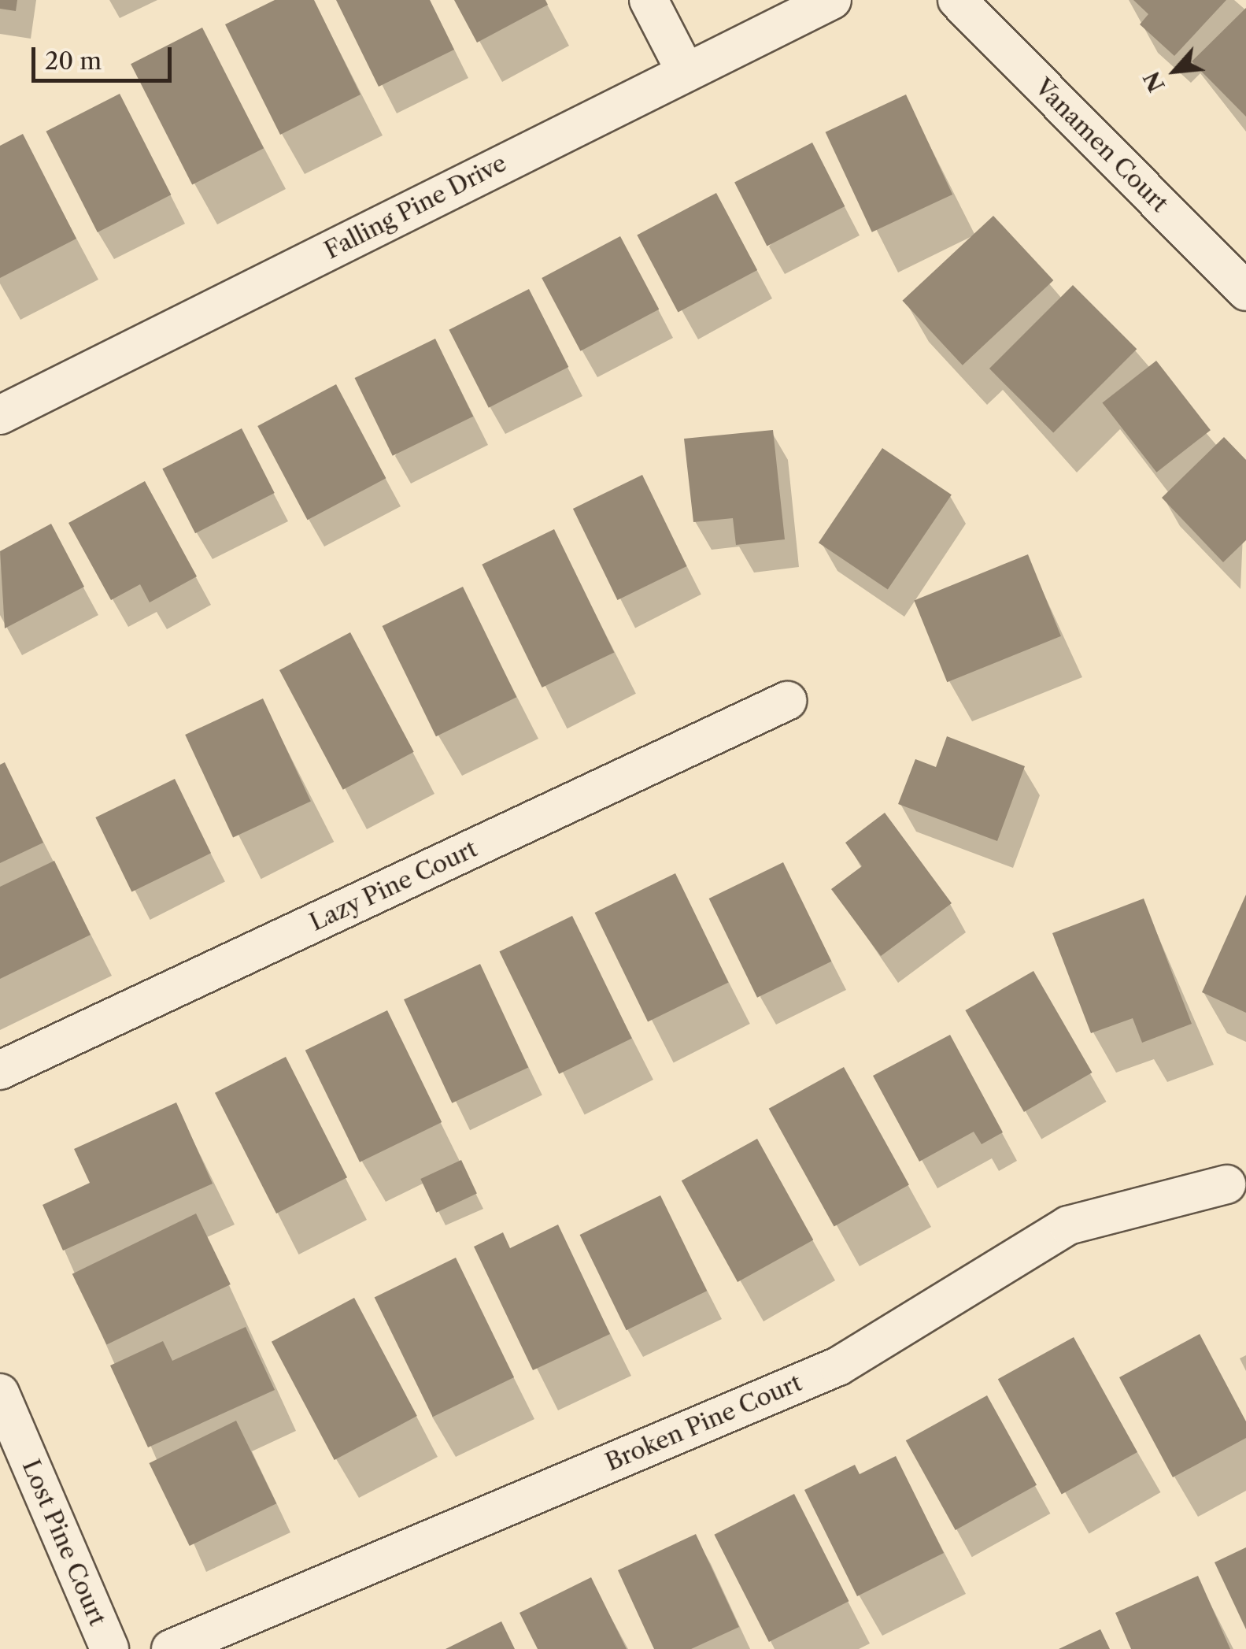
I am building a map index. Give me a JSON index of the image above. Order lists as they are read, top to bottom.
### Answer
{
  "streets": {
    "street": [
      "Vanamen Court",
      "Falling Pine Drive",
      "Lazy Pine Court",
      "Broken Pine Court",
      "Lost Pine Court"
    ]
  },
  "scale_bar": "20 m",
  "north": "bottom left"
}
